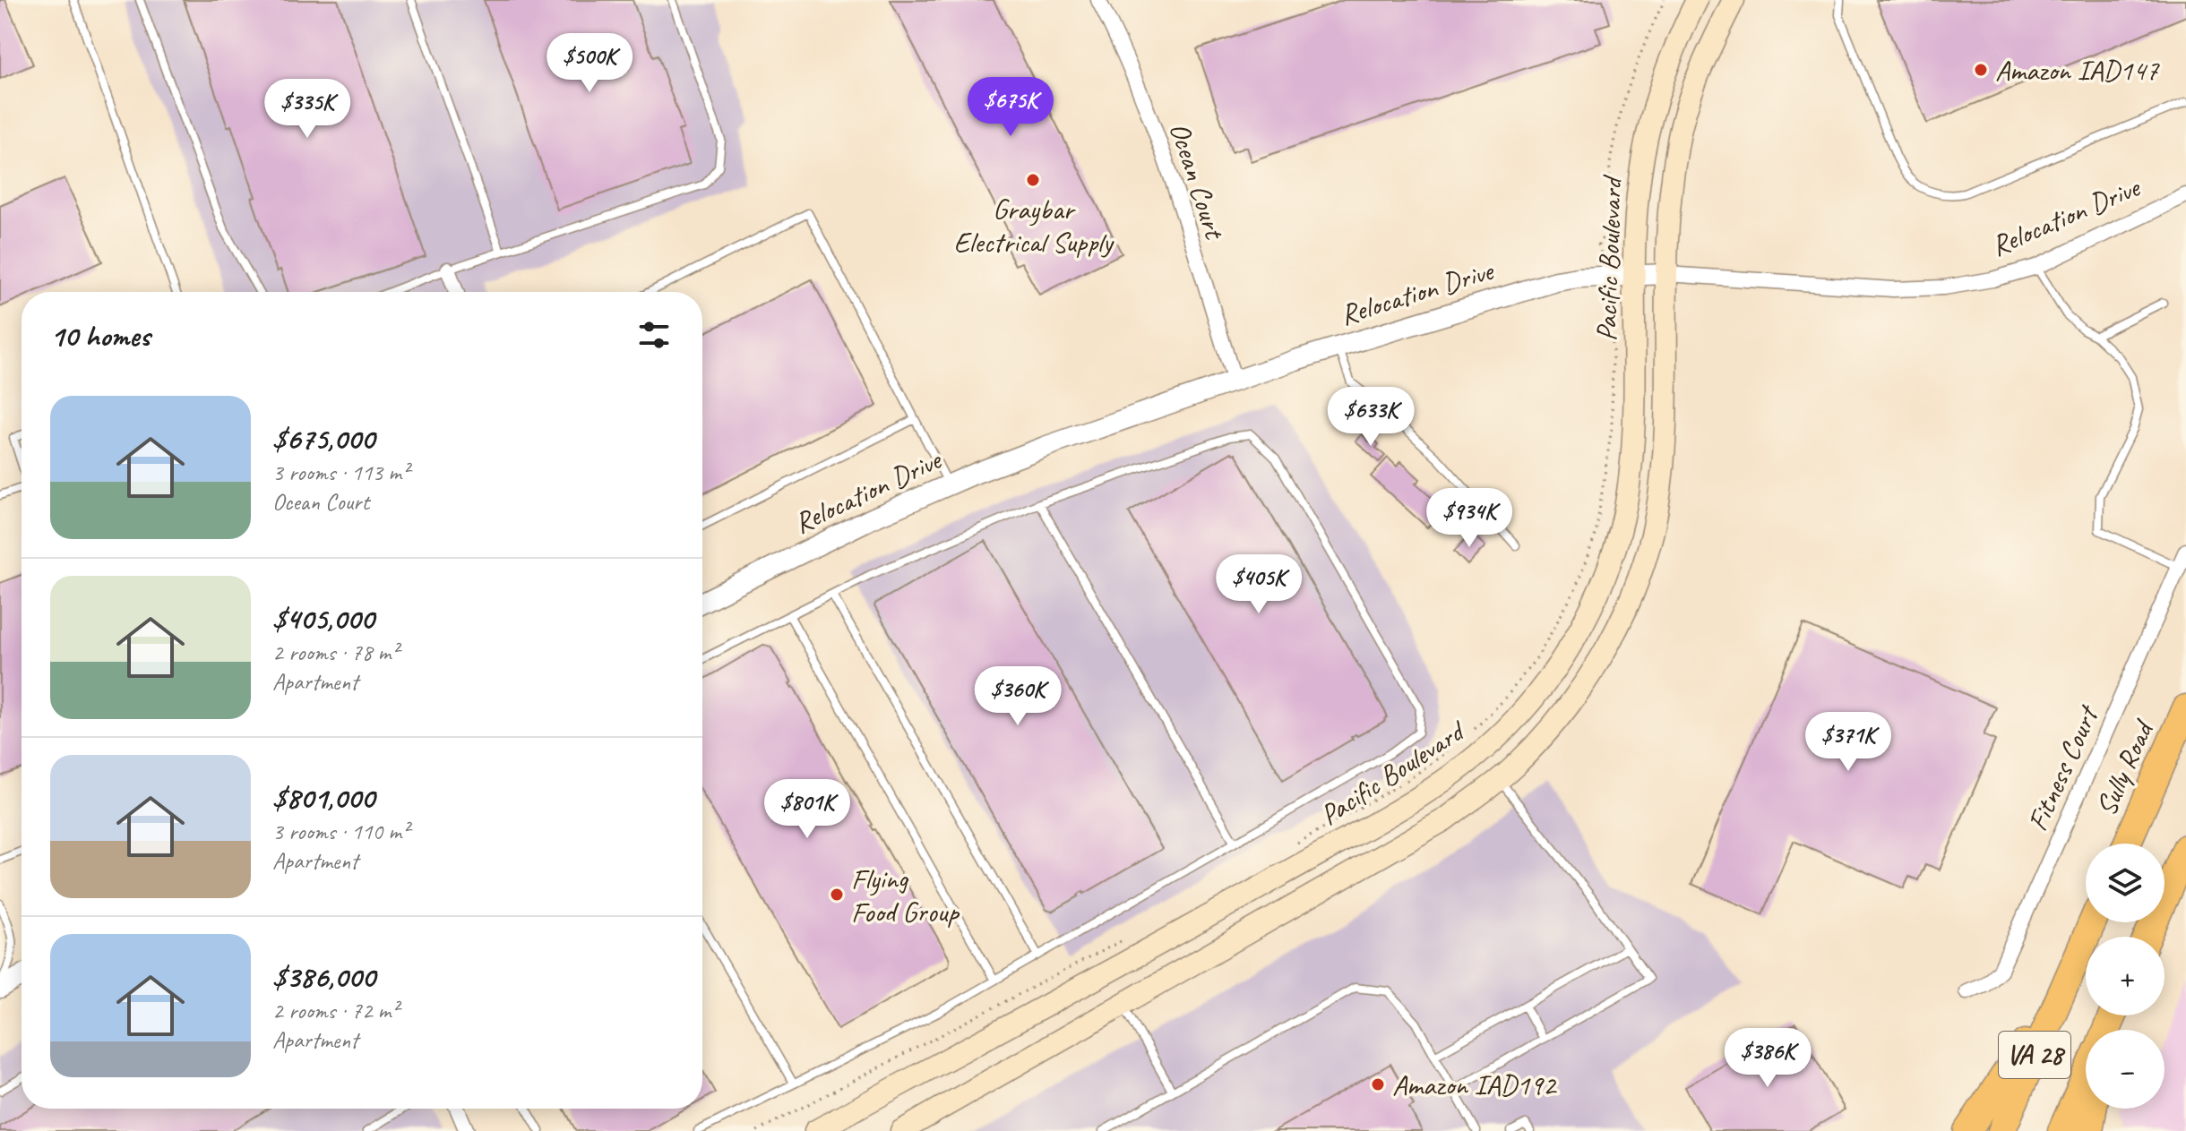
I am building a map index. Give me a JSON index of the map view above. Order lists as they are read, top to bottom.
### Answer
{
  "streets": {
    "highway": ["Sully Road", "VA 28"],
    "main road": ["Pacific Boulevard"],
    "street": ["Ocean Court", "Relocation Drive", "Fitness Court"]
  },
  "crossings": [
    ["Ocean Court", "Relocation Drive"],
    ["Relocation Drive", "Pacific Boulevard"]
  ],
  "places": [
    "Amazon IAD147",
    "Graybar Electrical Supply",
    "Flying Food Group",
    "Amazon IAD192"
  ],
  "page": {
    "price": [
      "$500K",
      "$675K",
      "$335K",
      "$633K",
      "$934K",
      "$405K",
      "$360K",
      "$371K",
      "$801K",
      "$386K"
    ],
    "heading": "10 homes",
    "list": [
      {
        "name": "$675,000",
        "note": "3 rooms · 113 m² · Ocean Court"
      },
      {
        "name": "$405,000",
        "note": "2 rooms · 78 m² · Apartment"
      },
      {
        "name": "$801,000",
        "note": "3 rooms · 110 m² · Apartment"
      },
      {
        "name": "$386,000",
        "note": "2 rooms · 72 m² · Apartment"
      }
    ],
    "map_buttons": ["+", "−"]
  }
}
